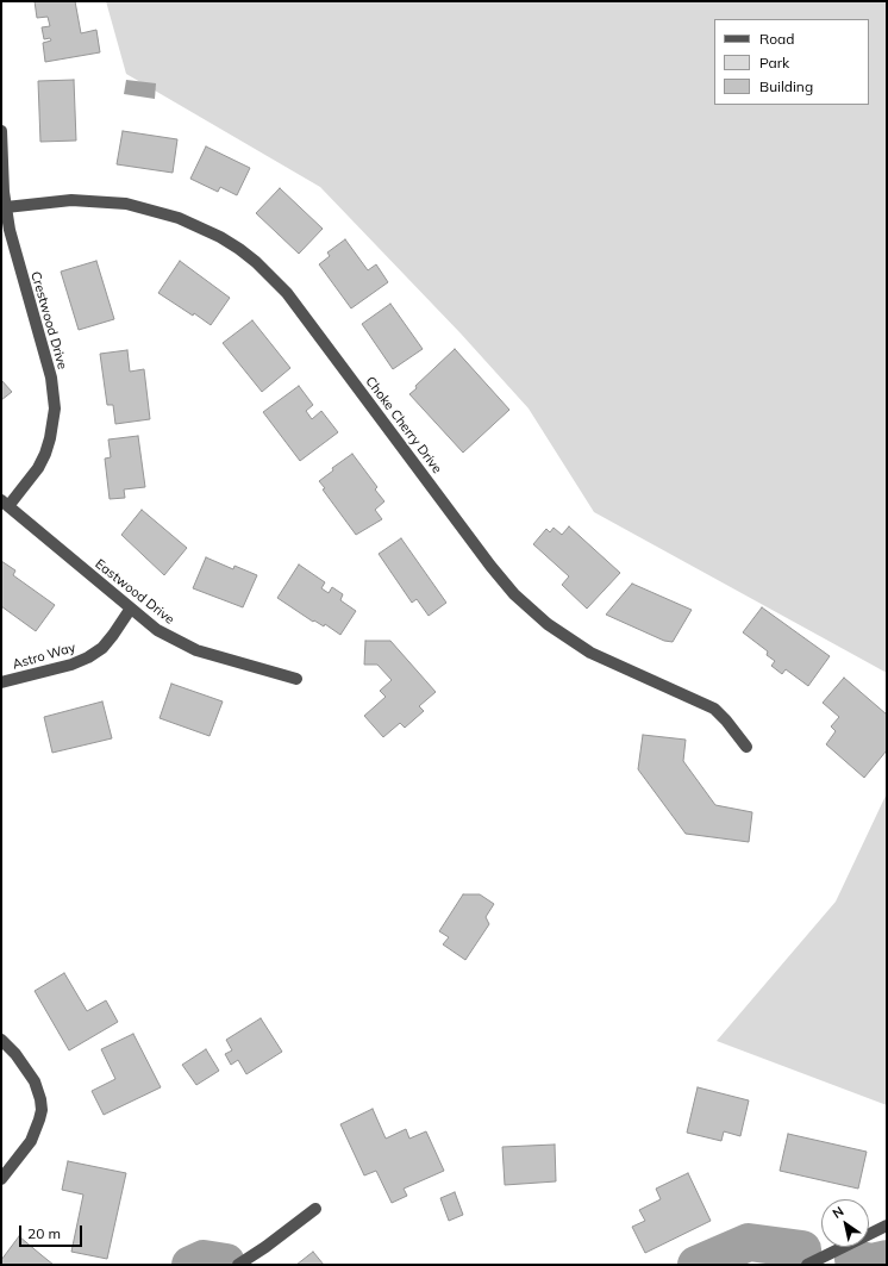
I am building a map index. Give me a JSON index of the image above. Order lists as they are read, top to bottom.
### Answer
{
  "streets": {
    "street": [
      "Crestwood Drive",
      "Choke Cherry Drive",
      "Eastwood Drive",
      "Astro Way"
    ]
  },
  "crossings": [
    ["Crestwood Drive", "Choke Cherry Drive"],
    ["Crestwood Drive", "Eastwood Drive"],
    ["Eastwood Drive", "Astro Way"]
  ],
  "legend": ["Road", "Park", "Building"],
  "scale_bar": "20 m",
  "north": "top left"
}
